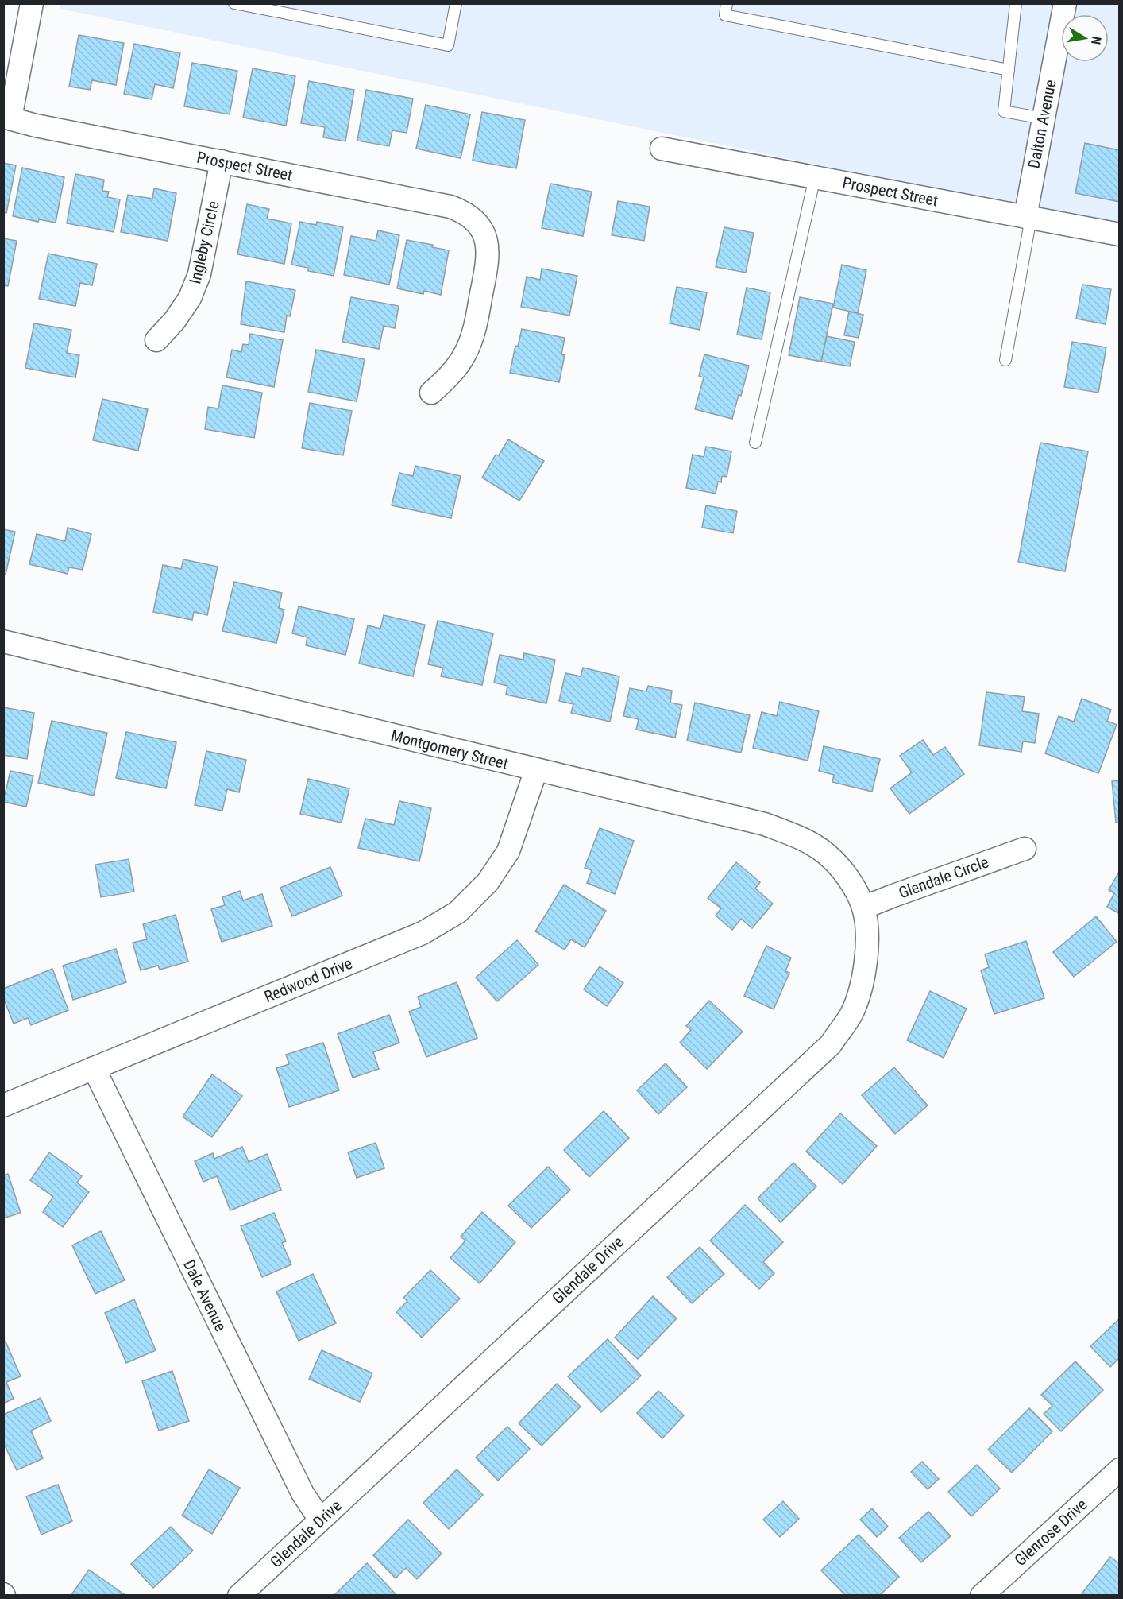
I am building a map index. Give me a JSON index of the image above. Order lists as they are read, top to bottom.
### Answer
{
  "streets": {
    "street": [
      "Dalton Avenue",
      "Prospect Street",
      "Ingleby Circle",
      "Montgomery Street",
      "Glendale Circle",
      "Redwood Drive",
      "Glendale Drive",
      "Dale Avenue",
      "Glenrose Drive"
    ]
  },
  "crossings": [
    ["Dalton Avenue", "Prospect Street"],
    ["Prospect Street", "Ingleby Circle"],
    ["Montgomery Street", "Glendale Circle"],
    ["Montgomery Street", "Redwood Drive"],
    ["Montgomery Street", "Glendale Drive"],
    ["Glendale Circle", "Glendale Drive"],
    ["Redwood Drive", "Dale Avenue"],
    ["Glendale Drive", "Dale Avenue"]
  ],
  "north": "right"
}
